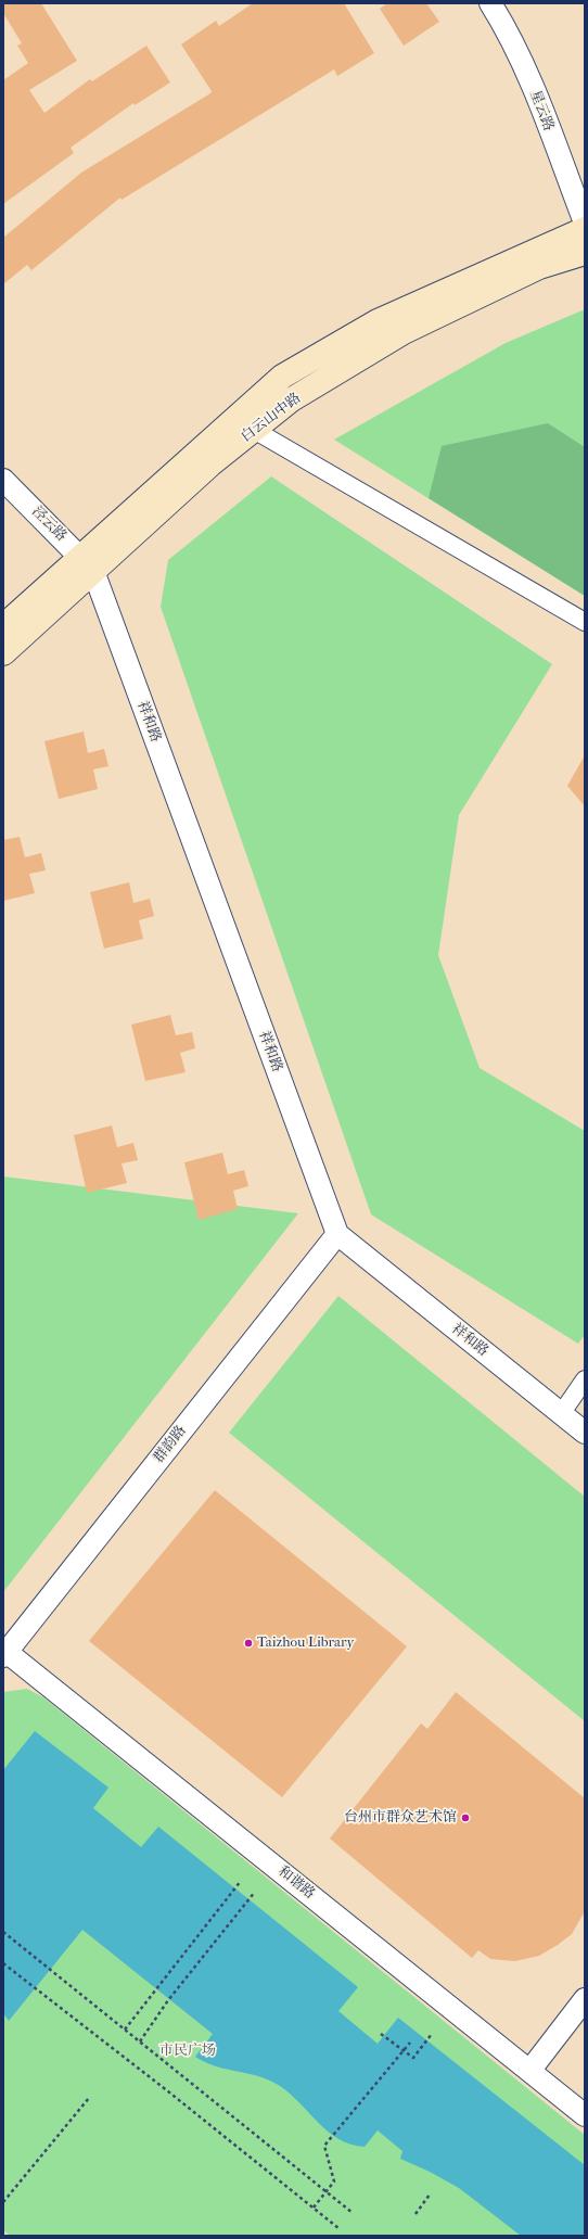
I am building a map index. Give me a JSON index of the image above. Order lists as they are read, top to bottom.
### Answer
{
  "streets": {
    "main road": ["白云山中路"],
    "street": [
      "星云路",
      "泾云路",
      "祥和路",
      "群韵路",
      "和谐路"
    ]
  },
  "crossings": [
    ["白云山中路", "泾云路"],
    ["白云山中路", "祥和路"],
    ["泾云路", "祥和路"],
    ["祥和路", "群韵路"],
    ["群韵路", "和谐路"]
  ],
  "parks": ["市民广场"],
  "places": ["Taizhou Library", "台州市群众艺术馆"]
}
